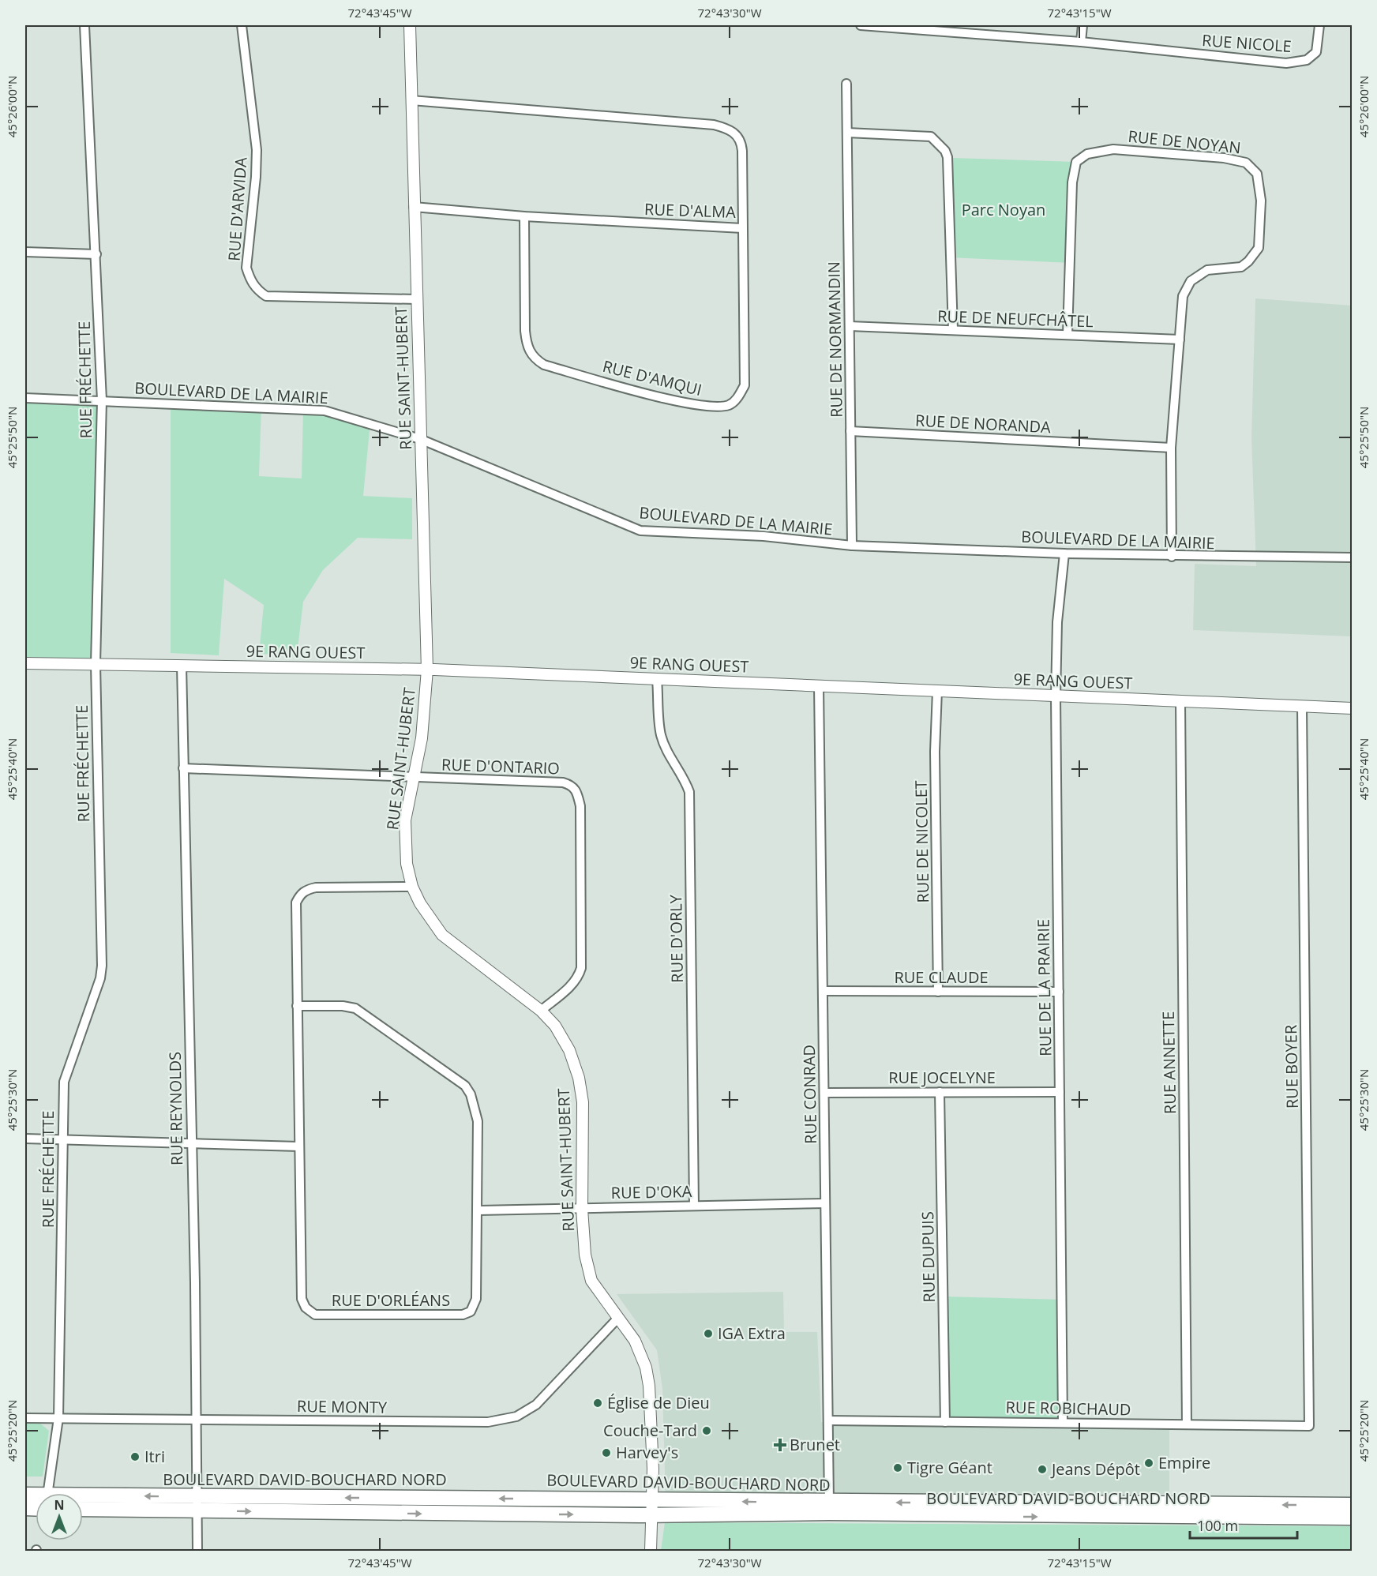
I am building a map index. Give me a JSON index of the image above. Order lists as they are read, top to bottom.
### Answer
{
  "streets": {
    "highway": ["BOULEVARD DAVID-BOUCHARD NORD"],
    "street": [
      "RUE NICOLE",
      "RUE DE NOYAN",
      "RUE D'ARVIDA",
      "RUE D'ALMA",
      "RUE DE NEUFCHÂTEL",
      "RUE DE NORMANDIN",
      "RUE SAINT-HUBERT",
      "RUE D'AMQUI",
      "RUE FRÉCHETTE",
      "BOULEVARD DE LA MAIRIE",
      "RUE DE NORANDA",
      "9E RANG OUEST",
      "RUE D'ONTARIO",
      "RUE DE NICOLET",
      "RUE D'ORLY",
      "RUE CLAUDE",
      "RUE DE LA PRAIRIE",
      "RUE ANNETTE",
      "RUE BOYER",
      "RUE JOCELYNE",
      "RUE CONRAD",
      "RUE REYNOLDS",
      "RUE D'OKA",
      "RUE DUPUIS",
      "RUE D'ORLÉANS",
      "RUE MONTY",
      "RUE ROBICHAUD"
    ]
  },
  "crossings": [
    ["RUE DE NOYAN", "RUE DE NEUFCHÂTEL"],
    ["RUE DE NOYAN", "BOULEVARD DE LA MAIRIE"],
    ["RUE DE NOYAN", "RUE DE NORANDA"],
    ["RUE D'ARVIDA", "RUE SAINT-HUBERT"],
    ["RUE D'ALMA", "RUE SAINT-HUBERT"],
    ["RUE D'ALMA", "RUE D'AMQUI"],
    ["RUE DE NEUFCHÂTEL", "RUE DE NORMANDIN"],
    ["RUE DE NORMANDIN", "BOULEVARD DE LA MAIRIE"],
    ["RUE DE NORMANDIN", "RUE DE NORANDA"],
    ["RUE SAINT-HUBERT", "BOULEVARD DE LA MAIRIE"],
    ["RUE SAINT-HUBERT", "9E RANG OUEST"],
    ["RUE SAINT-HUBERT", "RUE D'ONTARIO"],
    ["RUE SAINT-HUBERT", "RUE D'OKA"],
    ["RUE SAINT-HUBERT", "RUE D'ORLÉANS"],
    ["RUE SAINT-HUBERT", "RUE MONTY"],
    ["RUE SAINT-HUBERT", "BOULEVARD DAVID-BOUCHARD NORD"],
    ["RUE FRÉCHETTE", "BOULEVARD DE LA MAIRIE"],
    ["RUE FRÉCHETTE", "9E RANG OUEST"],
    ["RUE FRÉCHETTE", "RUE MONTY"],
    ["BOULEVARD DE LA MAIRIE", "RUE DE LA PRAIRIE"],
    ["9E RANG OUEST", "RUE DE NICOLET"],
    ["9E RANG OUEST", "RUE D'ORLY"],
    ["9E RANG OUEST", "RUE DE LA PRAIRIE"],
    ["9E RANG OUEST", "RUE ANNETTE"],
    ["9E RANG OUEST", "RUE BOYER"],
    ["9E RANG OUEST", "RUE CONRAD"],
    ["9E RANG OUEST", "RUE REYNOLDS"],
    ["RUE D'ONTARIO", "RUE REYNOLDS"],
    ["RUE DE NICOLET", "RUE CLAUDE"],
    ["RUE D'ORLY", "RUE D'OKA"],
    ["RUE CLAUDE", "RUE DE LA PRAIRIE"],
    ["RUE CLAUDE", "RUE CONRAD"],
    ["RUE DE LA PRAIRIE", "RUE JOCELYNE"],
    ["RUE DE LA PRAIRIE", "RUE ROBICHAUD"],
    ["RUE ANNETTE", "RUE ROBICHAUD"],
    ["RUE BOYER", "RUE ROBICHAUD"],
    ["RUE JOCELYNE", "RUE CONRAD"],
    ["RUE JOCELYNE", "RUE DUPUIS"],
    ["RUE CONRAD", "RUE D'OKA"],
    ["RUE CONRAD", "RUE ROBICHAUD"],
    ["RUE CONRAD", "BOULEVARD DAVID-BOUCHARD NORD"],
    ["RUE REYNOLDS", "RUE MONTY"],
    ["RUE REYNOLDS", "BOULEVARD DAVID-BOUCHARD NORD"],
    ["RUE D'OKA", "RUE D'ORLÉANS"],
    ["RUE DUPUIS", "RUE ROBICHAUD"]
  ],
  "parks": ["Parc Noyan"],
  "places": {
    "other": [
      "IGA Extra",
      "Église de Dieu",
      "Couche-Tard",
      "Harvey's",
      "Itri",
      "Empire",
      "Tigre Géant",
      "Jeans Dépôt"
    ],
    "health": ["Brunet"]
  },
  "scale_bar": "100 m",
  "north": "top",
  "coordinates": [
    "72°43'45\"W",
    "72°43'30\"W",
    "72°43'15\"W",
    "45°26'00\"N",
    "45°25'50\"N",
    "45°25'40\"N",
    "45°25'30\"N",
    "45°25'20\"N"
  ]
}
